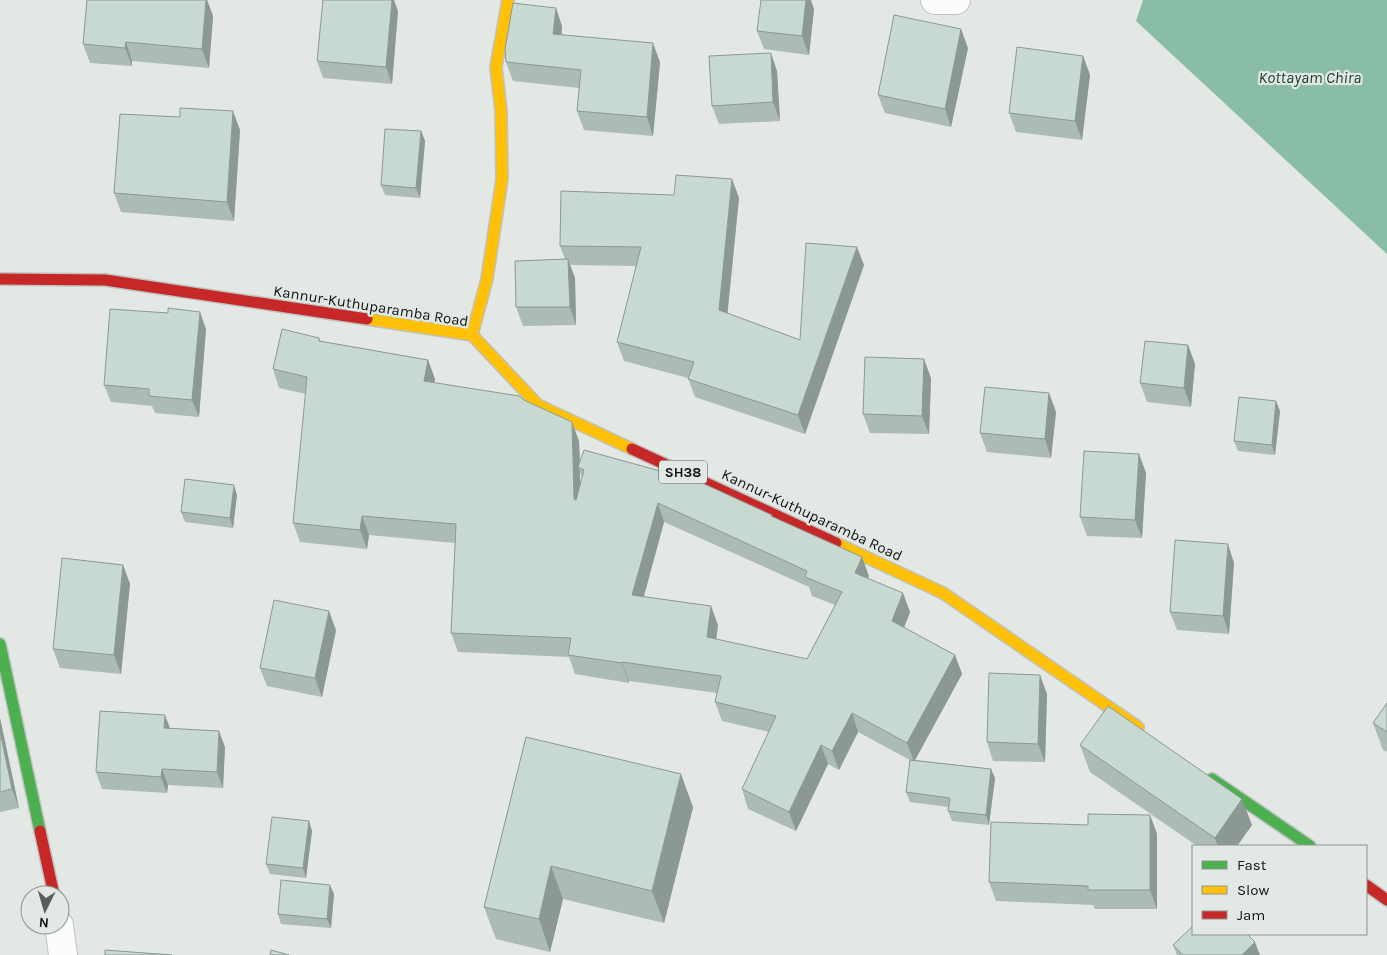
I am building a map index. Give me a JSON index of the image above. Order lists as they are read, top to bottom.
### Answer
{
  "streets": {
    "main road": ["Kannur-Kuthuparamba Road", "SH38"]
  },
  "water": ["Kottayam Chira"],
  "legend": ["Fast", "Slow", "Jam"],
  "north": "bottom"
}
